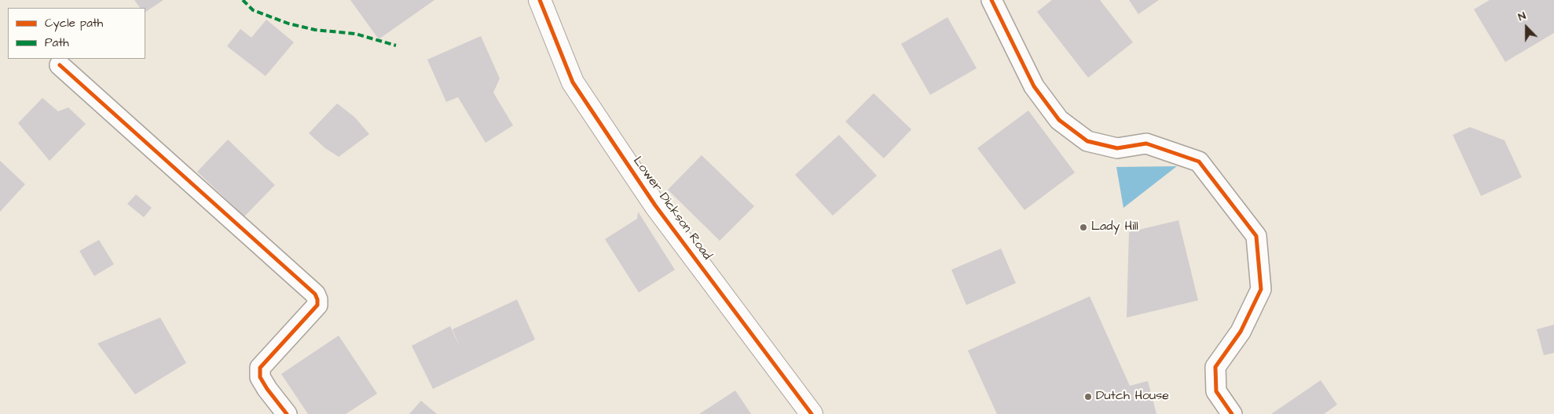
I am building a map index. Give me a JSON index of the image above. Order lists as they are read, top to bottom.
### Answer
{
  "streets": {
    "street": ["Lower Dickson Road"]
  },
  "places": ["Lady Hill", "Dutch House"],
  "legend": ["Cycle path", "Path"],
  "north": "top"
}
